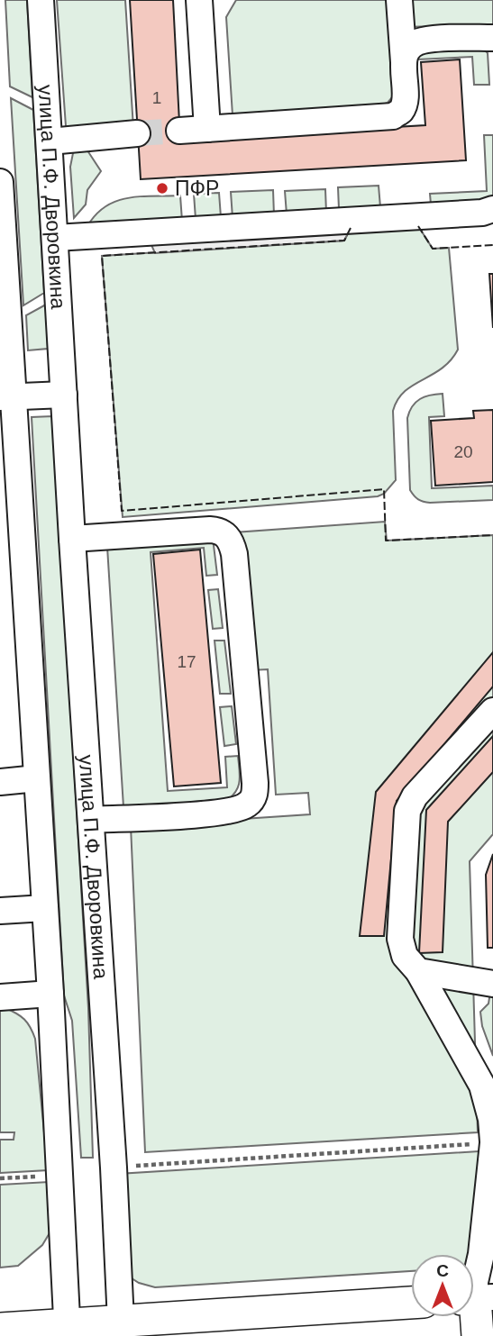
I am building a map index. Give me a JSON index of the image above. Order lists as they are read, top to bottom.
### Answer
{
  "streets": {
    "street": ["улица П.Ф. Дворовкина"]
  },
  "places": ["ПФР"],
  "house_numbers": ["1", "20", "17"],
  "north": "top"
}
